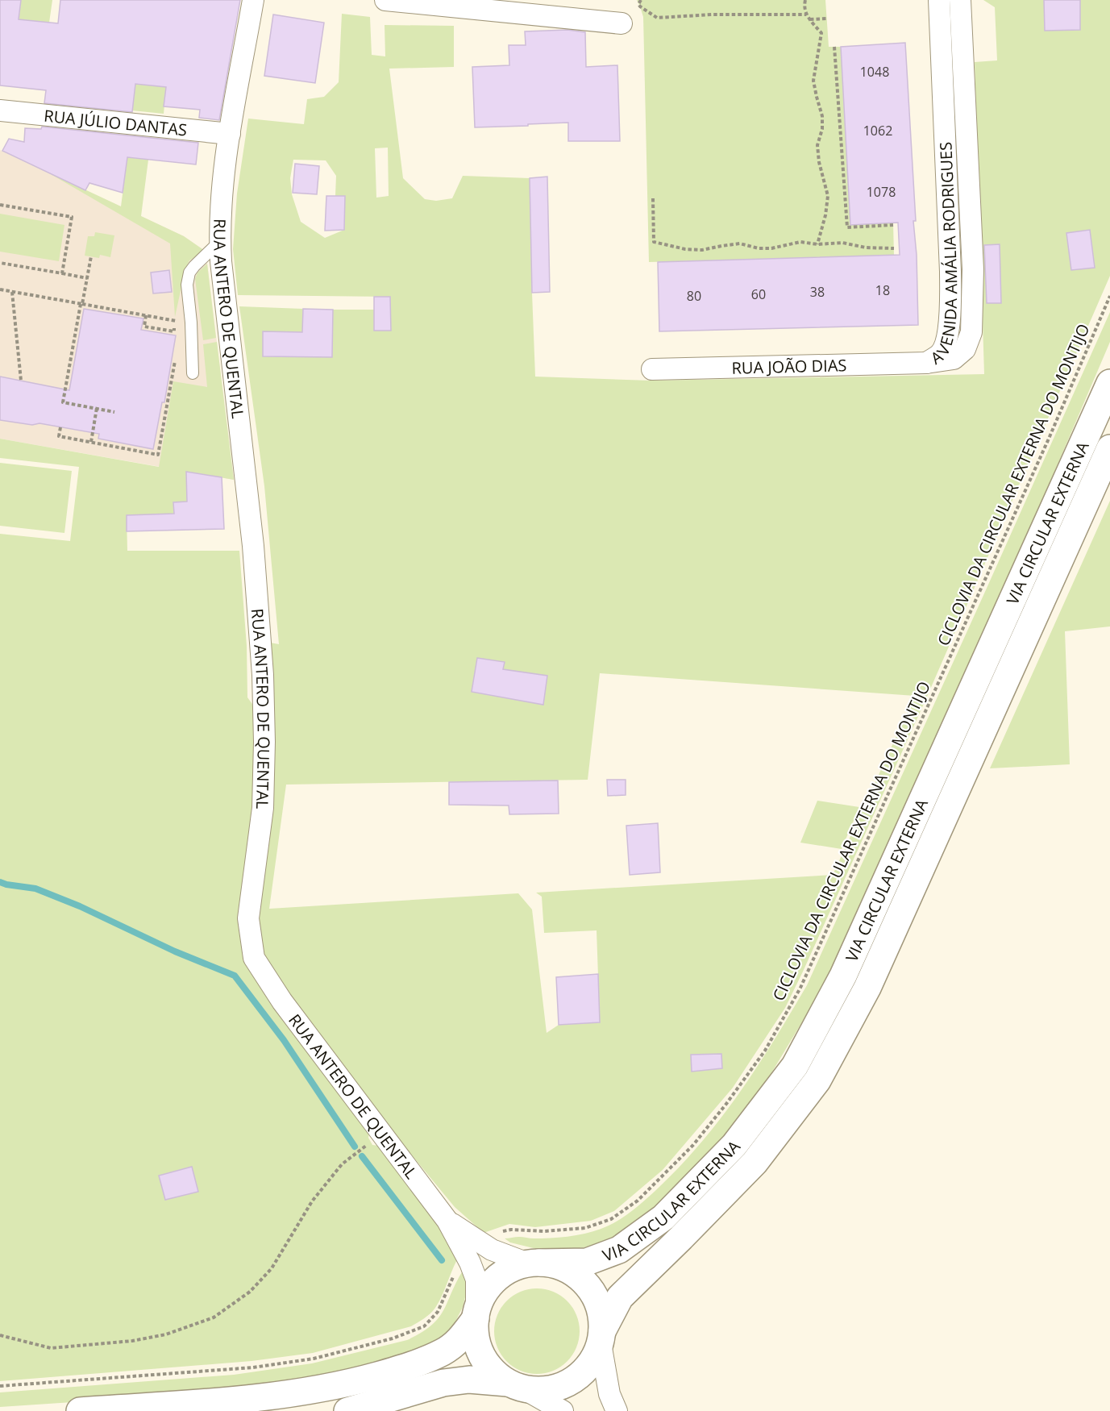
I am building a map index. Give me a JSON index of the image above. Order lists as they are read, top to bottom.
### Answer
{
  "streets": {
    "main road": ["VIA CIRCULAR EXTERNA"],
    "street": [
      "RUA JÚLIO DANTAS",
      "AVENIDA AMÁLIA RODRIGUES",
      "RUA ANTERO DE QUENTAL",
      "RUA JOÃO DIAS"
    ],
    "path": ["CICLOVIA DA CIRCULAR EXTERNA DO MONTIJO"]
  },
  "crossings": [
    ["RUA JÚLIO DANTAS", "RUA ANTERO DE QUENTAL"],
    ["AVENIDA AMÁLIA RODRIGUES", "RUA JOÃO DIAS"],
    ["RUA ANTERO DE QUENTAL", "CICLOVIA DA CIRCULAR EXTERNA DO MONTIJO"],
    ["RUA ANTERO DE QUENTAL", "VIA CIRCULAR EXTERNA"]
  ],
  "house_numbers": [
    "1048",
    "1062",
    "1078",
    "18",
    "38",
    "60",
    "80"
  ]
}
